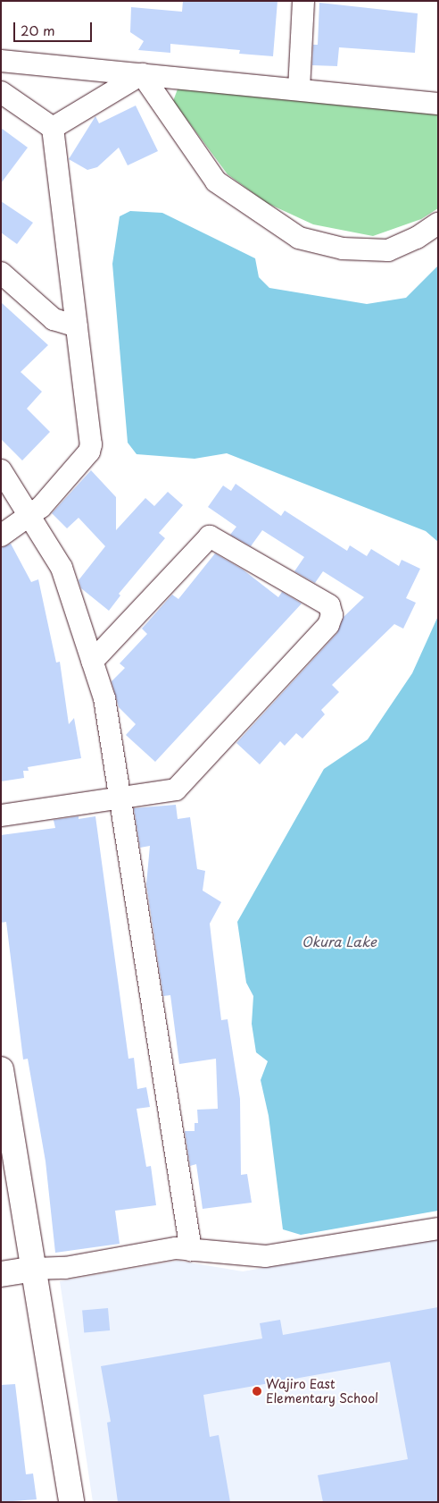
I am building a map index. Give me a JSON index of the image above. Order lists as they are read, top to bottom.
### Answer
{
  "water": ["Okura Lake"],
  "places": ["Wajiro East Elementary School"],
  "scale_bar": "20 m"
}
